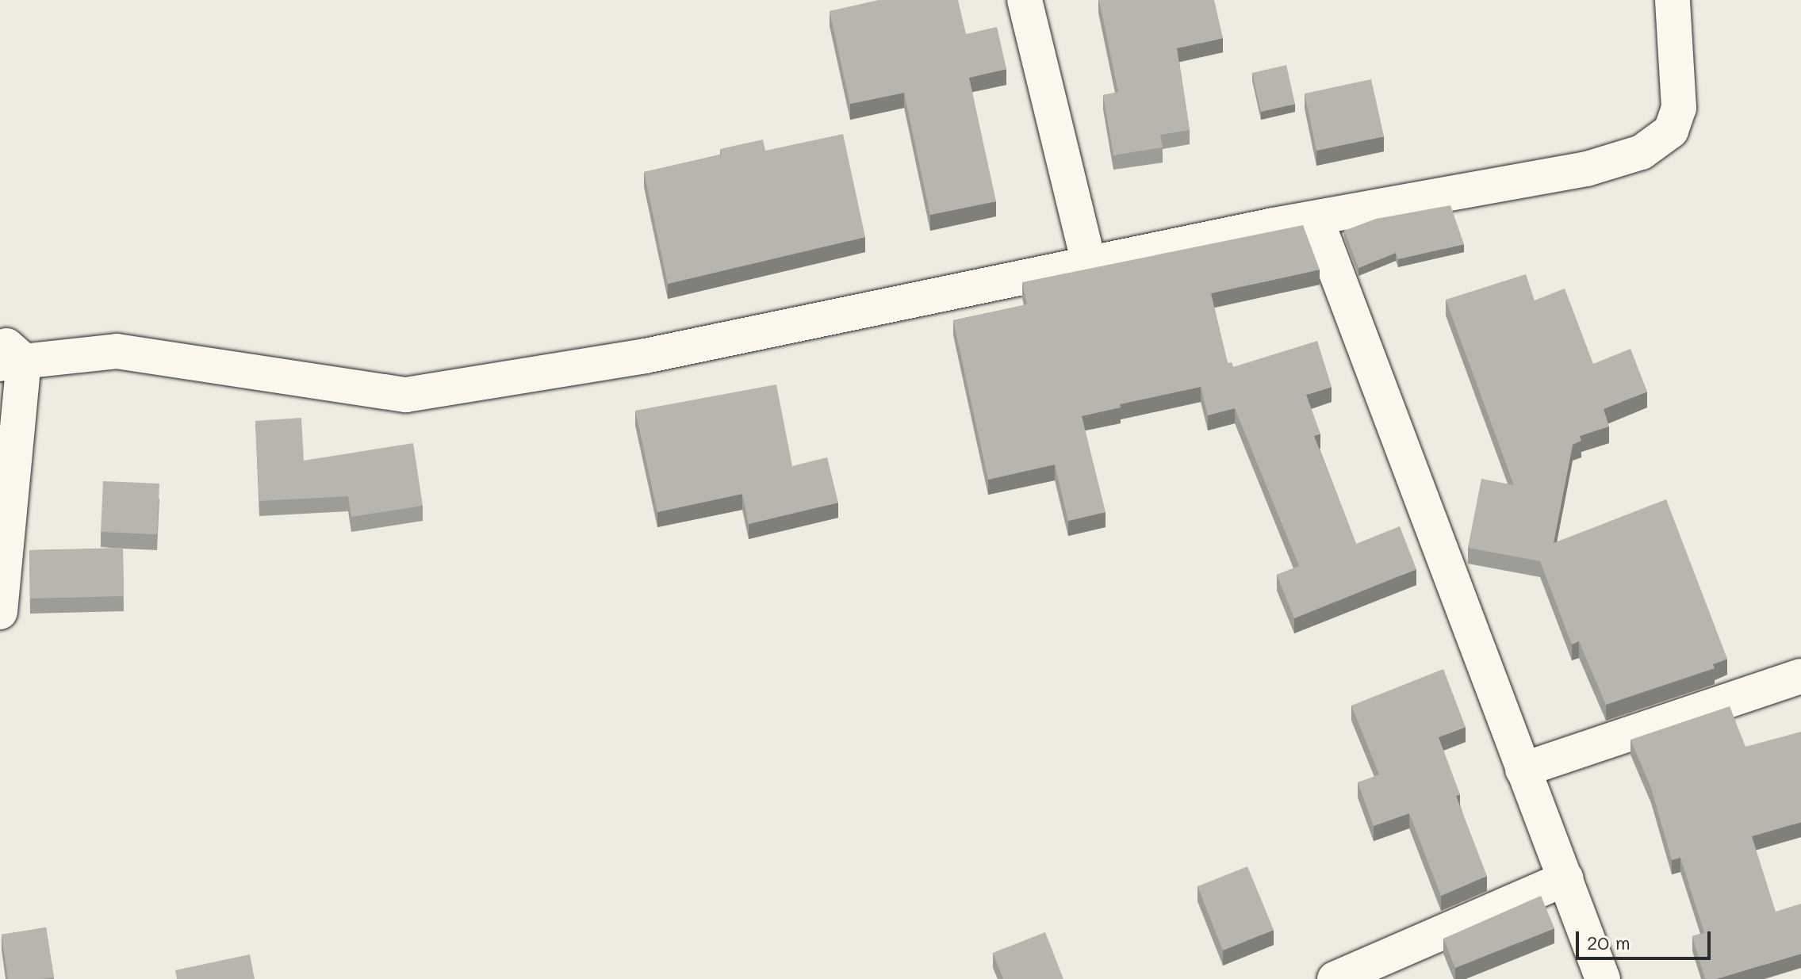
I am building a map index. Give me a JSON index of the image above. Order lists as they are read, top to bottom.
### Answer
{
  "scale_bar": "20 m"
}
